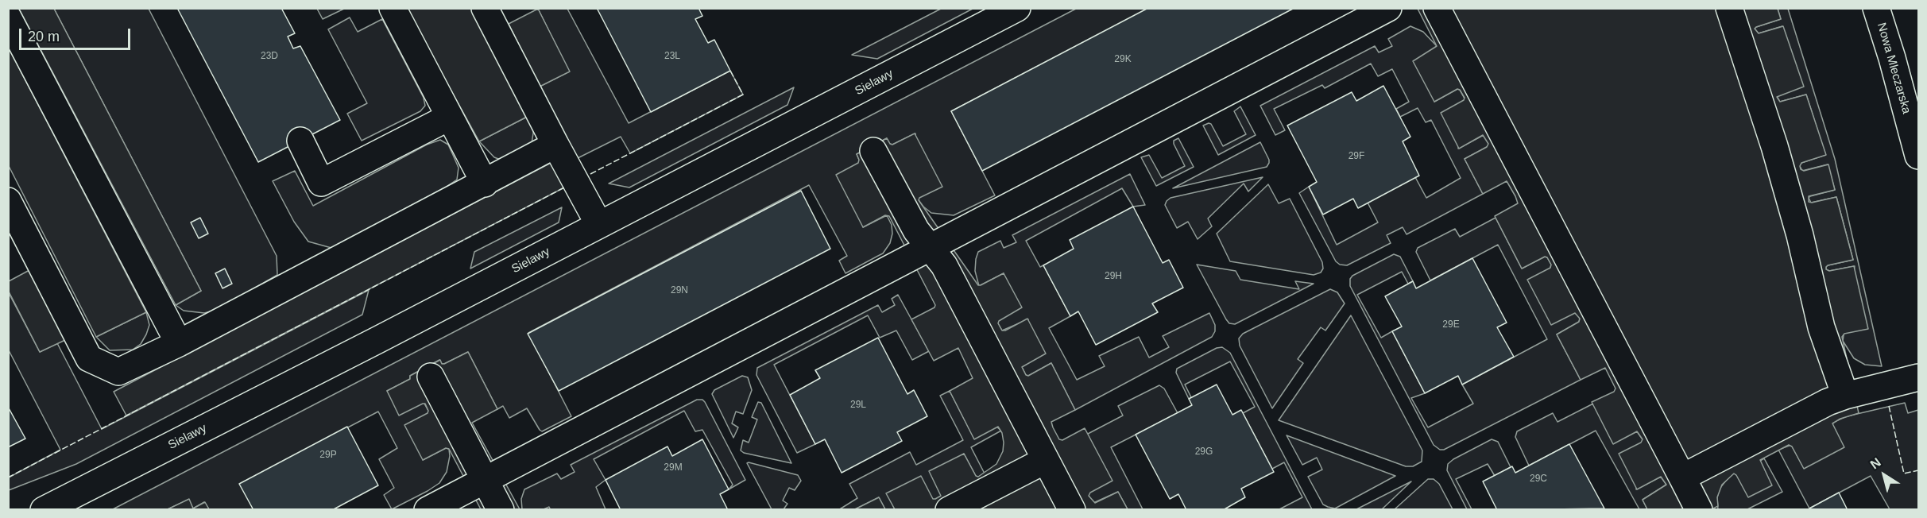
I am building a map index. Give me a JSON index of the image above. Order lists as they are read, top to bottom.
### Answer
{
  "streets": {
    "street": ["Nowa Mleczarska", "Sielawy"]
  },
  "house_numbers": [
    "23D",
    "23L",
    "29K",
    "29F",
    "29H",
    "29N",
    "29E",
    "29L",
    "29G",
    "29P",
    "29M",
    "29C"
  ],
  "scale_bar": "20 m",
  "north": "top left"
}
